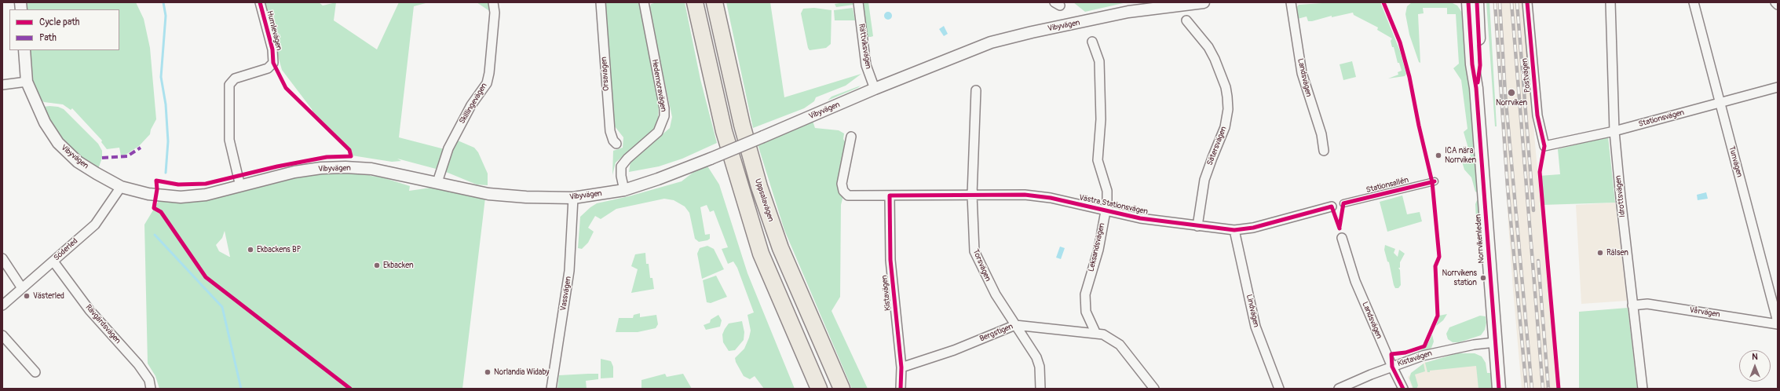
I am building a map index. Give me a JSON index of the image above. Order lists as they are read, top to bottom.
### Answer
{
  "streets": {
    "highway": ["Uppsalavägen"],
    "main road": ["Norrvikenleden"],
    "street": [
      "Vibyvägen",
      "Humlevägen",
      "Rättviksvägen",
      "Orsavägen",
      "Postvägen",
      "Landsvägen",
      "Hedemoravägen",
      "Skillingevägen",
      "Stationsvägen",
      "Sätersvägen",
      "Tunvägen",
      "Stationsallén",
      "Idrottsvägen",
      "Västra Stationsvägen",
      "Leksandsvägen",
      "Söderled",
      "Torsvägen",
      "Kistavägen",
      "Vassvägen",
      "Lindvägen",
      "Vårvägen",
      "Rävgärdsvägen",
      "Bergstigen"
    ]
  },
  "crossings": [
    ["Vibyvägen", "Humlevägen"],
    ["Vibyvägen", "Rättviksvägen"],
    ["Vibyvägen", "Hedemoravägen"],
    ["Vibyvägen", "Skillingevägen"],
    ["Vibyvägen", "Söderled"],
    ["Vibyvägen", "Vassvägen"],
    ["Postvägen", "Stationsvägen"],
    ["Landsvägen", "Kistavägen"],
    ["Stationsvägen", "Tunvägen"],
    ["Stationsvägen", "Idrottsvägen"],
    ["Sätersvägen", "Västra Stationsvägen"],
    ["Tunvägen", "Vårvägen"],
    ["Idrottsvägen", "Vårvägen"],
    ["Västra Stationsvägen", "Leksandsvägen"],
    ["Västra Stationsvägen", "Torsvägen"],
    ["Västra Stationsvägen", "Kistavägen"],
    ["Västra Stationsvägen", "Lindvägen"],
    ["Norrvikenleden", "Kistavägen"],
    ["Leksandsvägen", "Bergstigen"],
    ["Söderled", "Rävgärdsvägen"],
    ["Torsvägen", "Bergstigen"],
    ["Kistavägen", "Bergstigen"]
  ],
  "places": [
    "Norrviken",
    "ICA nära Norrviken",
    "Ekbackens BP",
    "Rälsen",
    "Ekbacken",
    "Norrvikens station",
    "Västerled",
    "Norlandia Widaby"
  ],
  "legend": ["Cycle path", "Path"],
  "north": "top"
}
